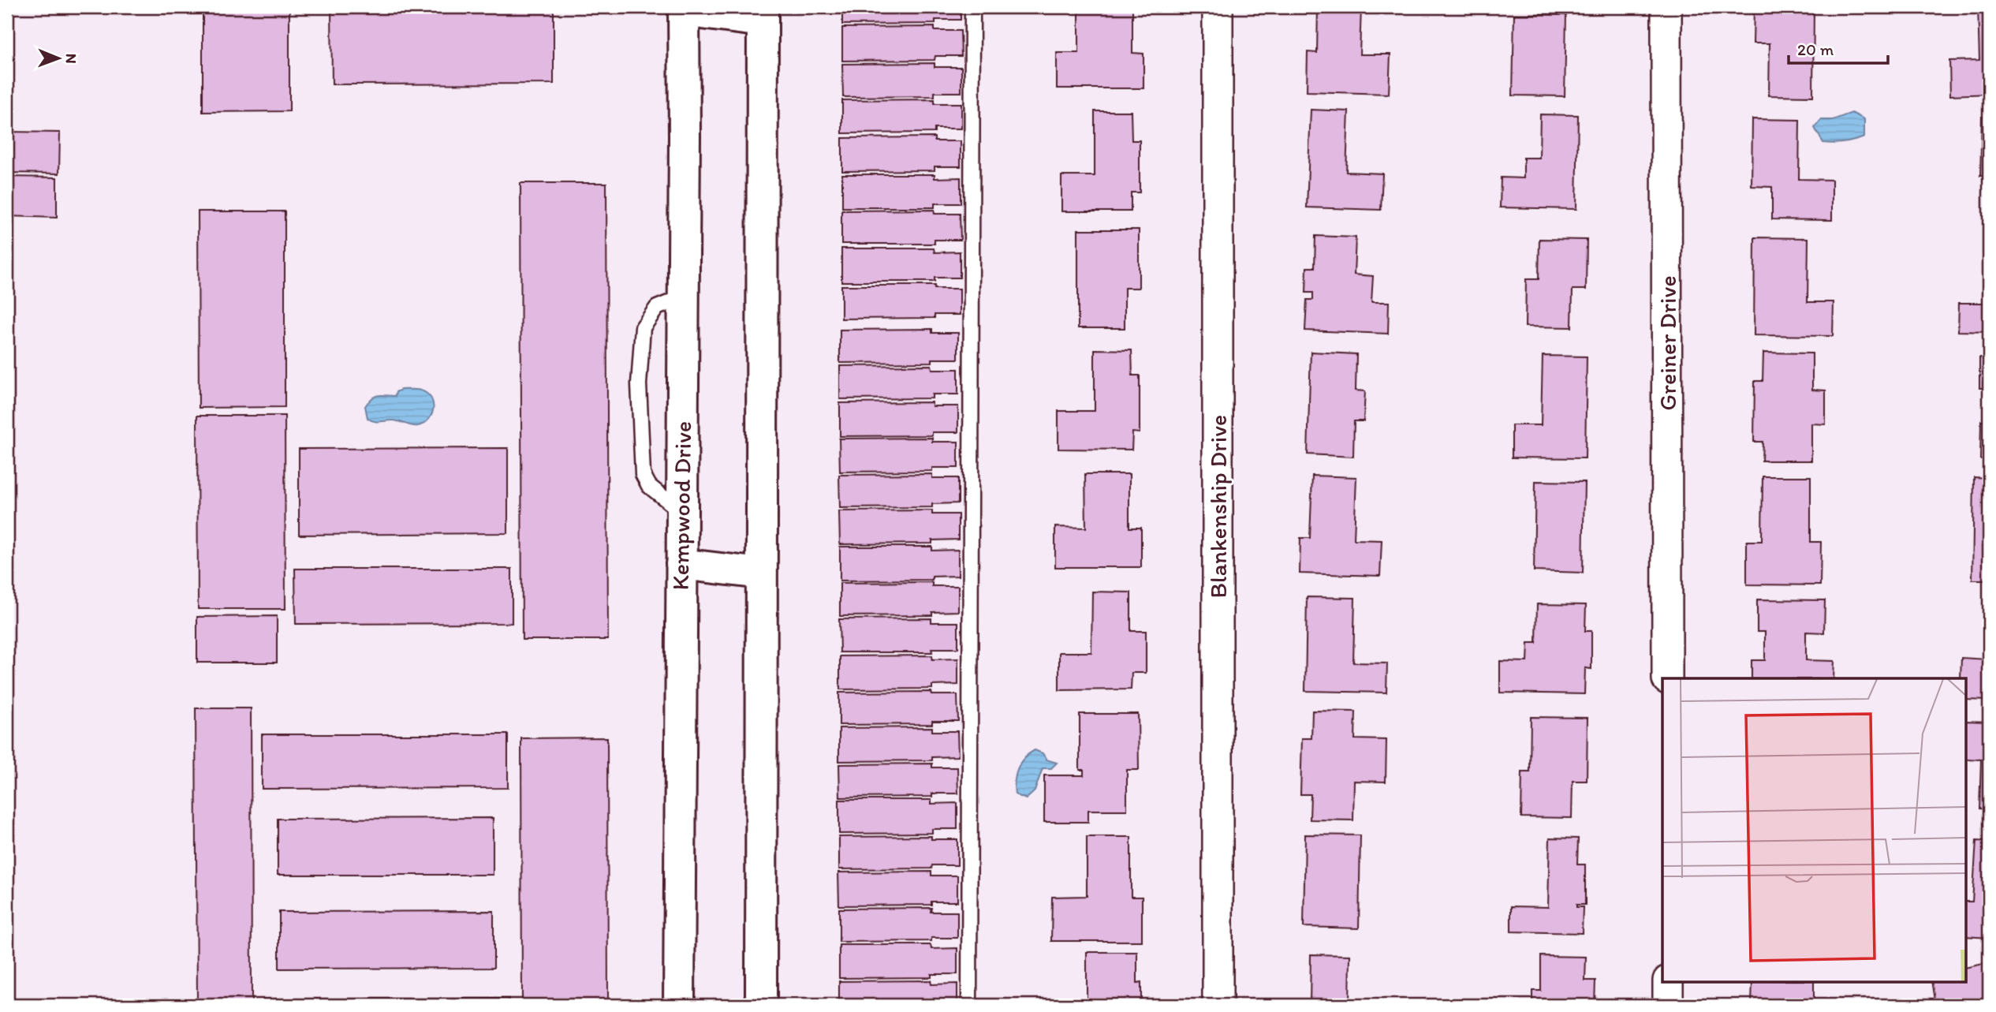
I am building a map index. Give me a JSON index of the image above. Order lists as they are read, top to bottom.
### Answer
{
  "streets": {
    "main road": ["Kempwood Drive"],
    "street": ["Greiner Drive", "Blankenship Drive"]
  },
  "scale_bar": "20 m",
  "north": "right"
}
